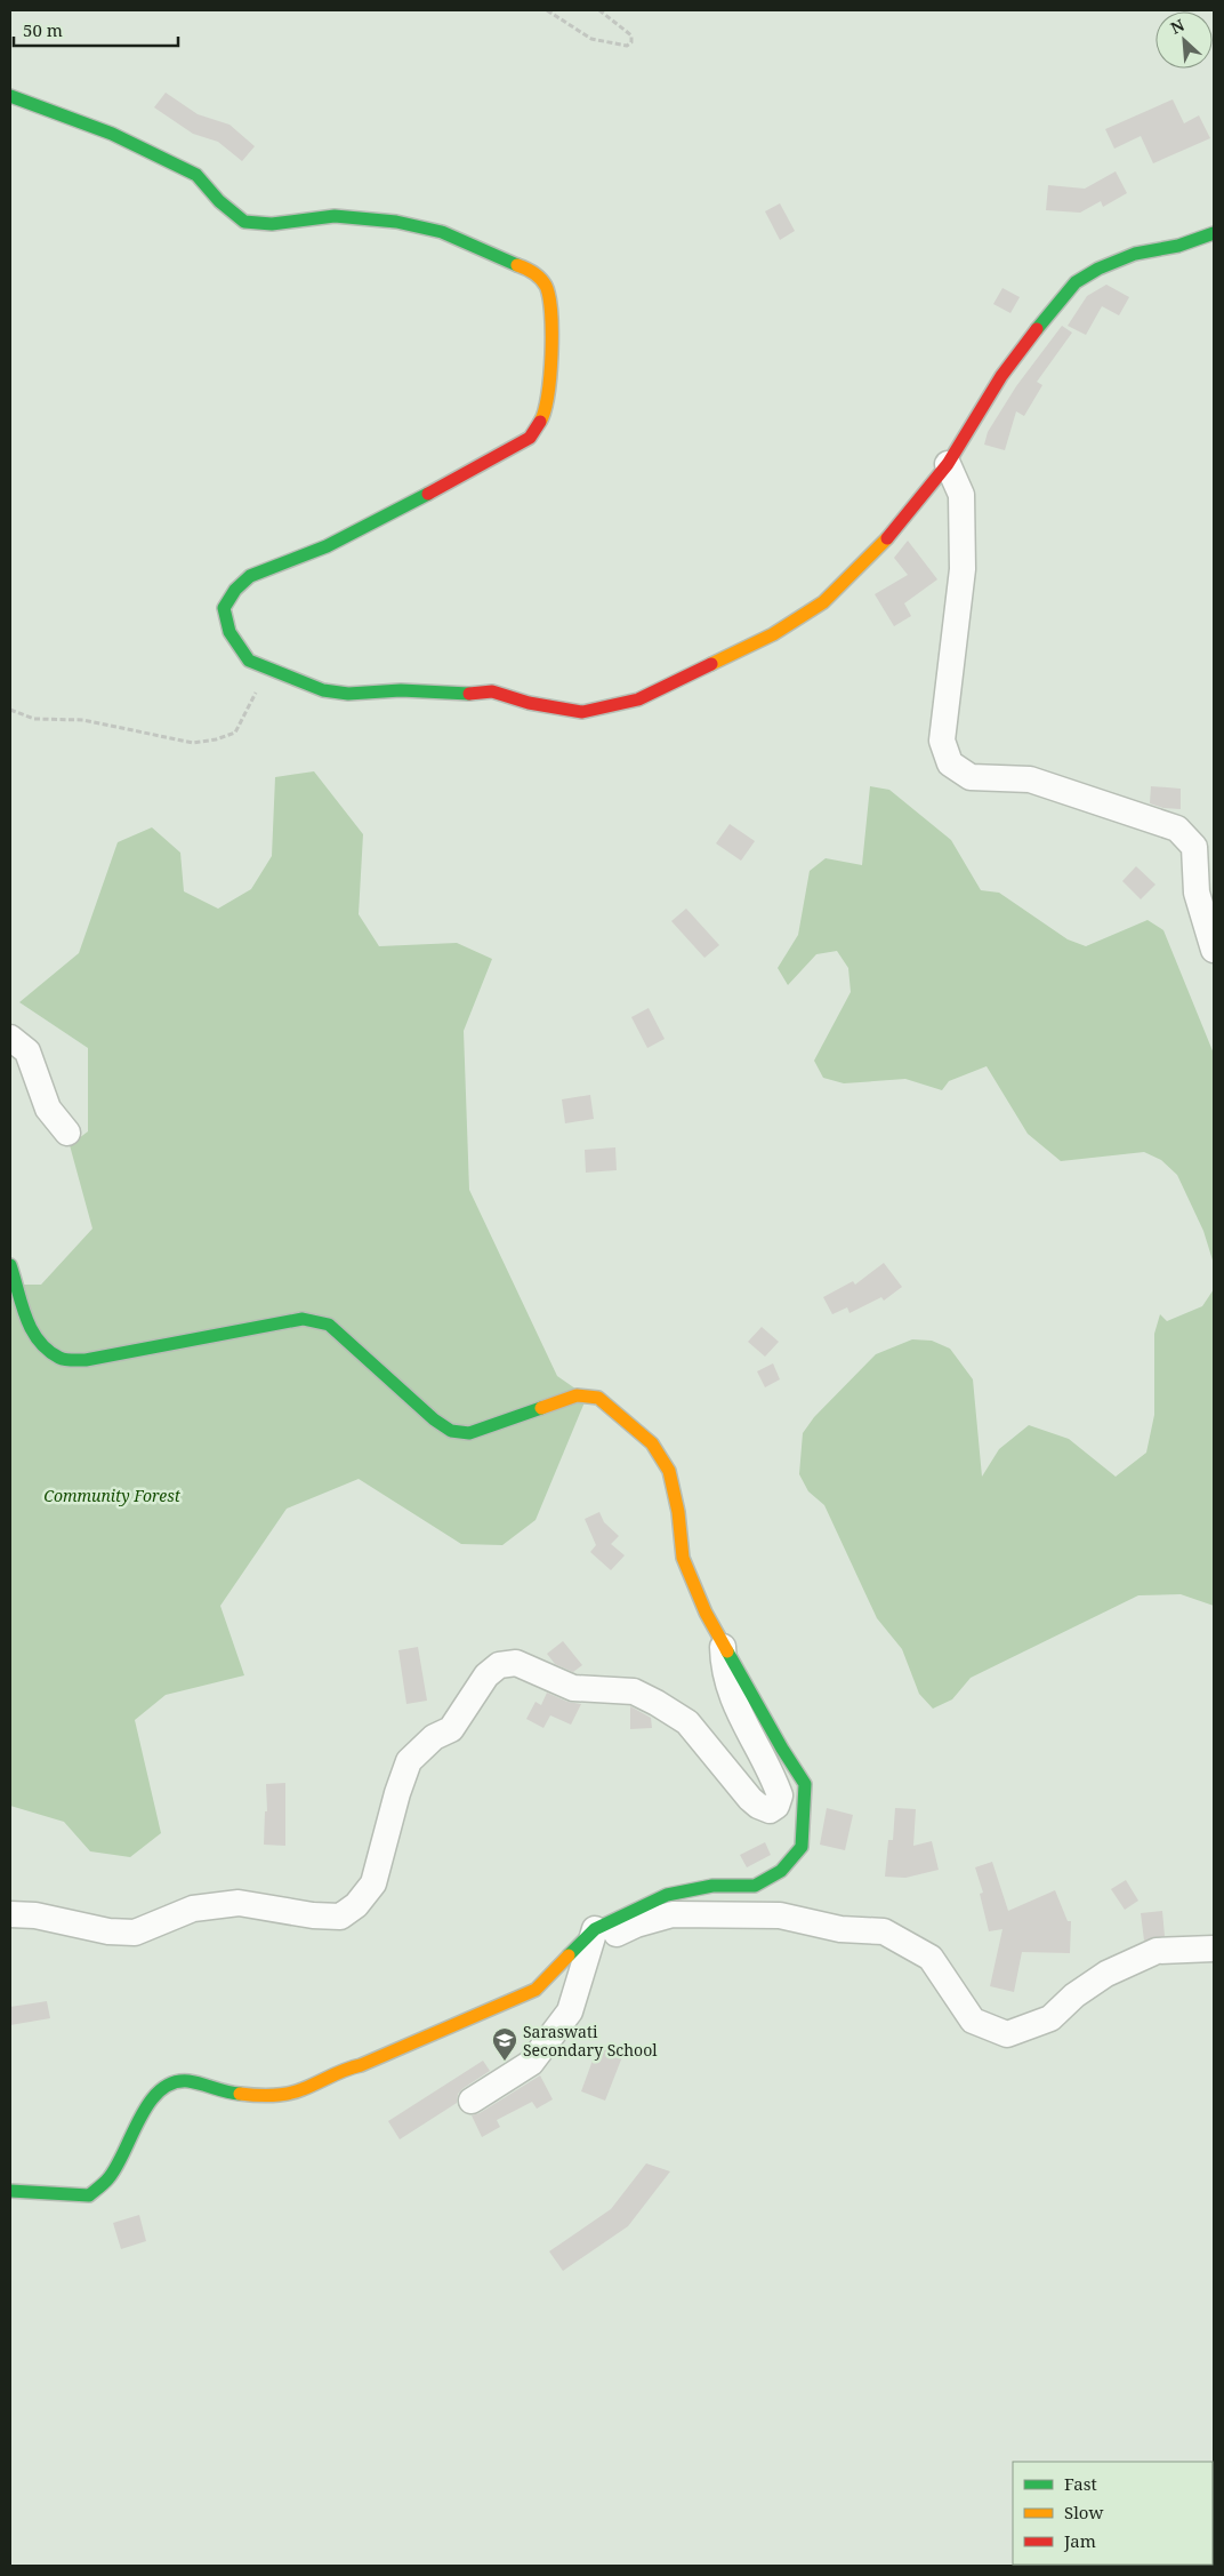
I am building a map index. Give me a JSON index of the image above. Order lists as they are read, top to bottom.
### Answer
{
  "parks": ["Community Forest"],
  "places": {
    "school or university": ["Saraswati Secondary School"]
  },
  "legend": ["Fast", "Slow", "Jam"],
  "scale_bar": "50 m",
  "north": "top left"
}
